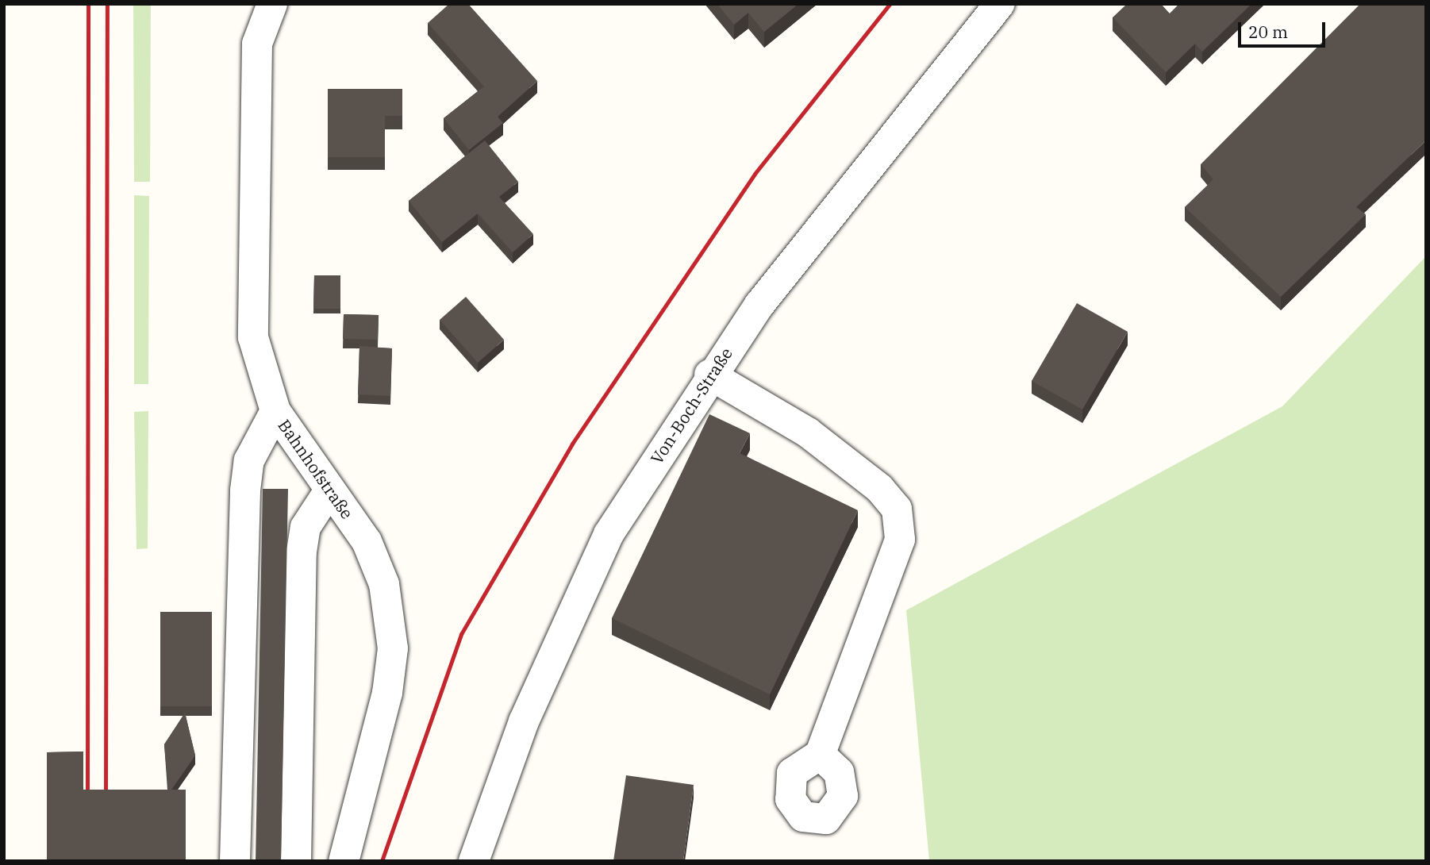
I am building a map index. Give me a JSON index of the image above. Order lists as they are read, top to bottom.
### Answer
{
  "streets": {
    "street": ["Von-Boch-Straße", "Bahnhofstraße"]
  },
  "scale_bar": "20 m"
}
